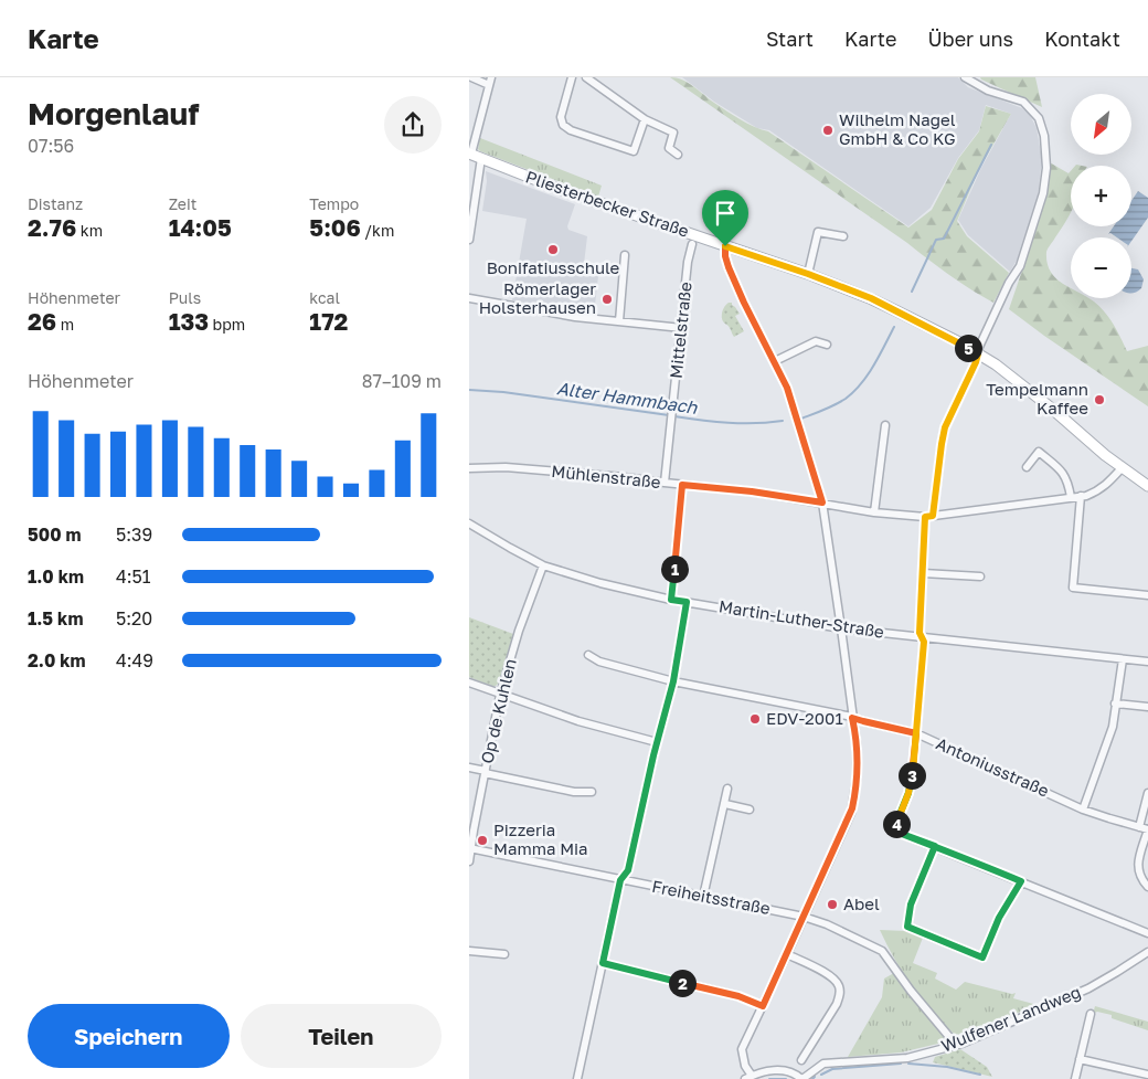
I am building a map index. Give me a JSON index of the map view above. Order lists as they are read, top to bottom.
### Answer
{
  "streets": {
    "main road": ["Pliesterbecker Straße"],
    "street": [
      "Mittelstraße",
      "Mühlenstraße",
      "Martin-Luther-Straße",
      "Op de Kuhlen",
      "Antoniusstraße",
      "Freiheitsstraße",
      "Wulfener Landweg"
    ]
  },
  "crossings": [
    ["Pliesterbecker Straße", "Mühlenstraße"],
    ["Mittelstraße", "Mühlenstraße"],
    ["Martin-Luther-Straße", "Op de Kuhlen"],
    ["Op de Kuhlen", "Freiheitsstraße"],
    ["Freiheitsstraße", "Wulfener Landweg"]
  ],
  "water": ["Alter Hammbach"],
  "places": [
    "Wilhelm Nagel GmbH & Co KG",
    "Bonifatiusschule",
    "Römerlager Holsterhausen",
    "Tempelmann Kaffee",
    "EDV-2001",
    "Pizzeria Mamma Mia",
    "Abel"
  ],
  "north": "bottom left",
  "page": {
    "header": "Karte",
    "nav": [
      "Start",
      "Karte",
      "Über uns",
      "Kontakt"
    ],
    "heading": ["Morgenlauf", "07:56"],
    "map_buttons": ["+", "−"],
    "stats": [
      ["Distanz", "2.76 km"],
      ["Zeit", "14:05"],
      ["Tempo", "5:06 /km"],
      ["Höhenmeter", "26 m"],
      ["Puls", "133 bpm"],
      ["kcal", "172"]
    ],
    "pins": [
      "5",
      "1",
      "3",
      "4",
      "2"
    ],
    "chart": ["Höhenmeter", "87–109 m"],
    "list": [
      {
        "name": "500 m",
        "note": "5:39"
      },
      {
        "name": "1.0 km",
        "note": "4:51"
      },
      {
        "name": "1.5 km",
        "note": "5:20"
      },
      {
        "name": "2.0 km",
        "note": "4:49"
      }
    ],
    "buttons": ["Speichern", "Teilen"]
  }
}
